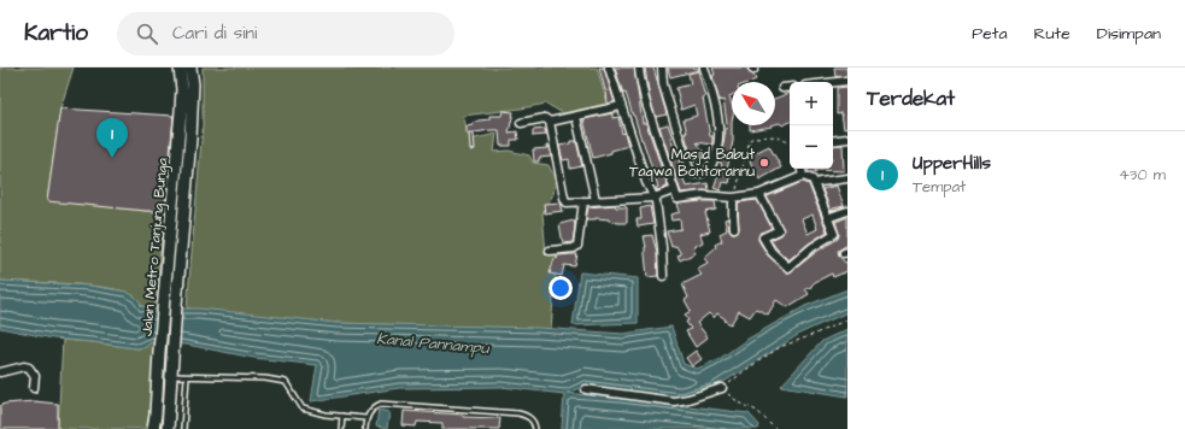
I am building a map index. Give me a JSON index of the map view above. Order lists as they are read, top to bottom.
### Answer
{
  "streets": {
    "main road": ["Jalan Metro Tanjung Bunga"]
  },
  "water": ["Kanal Pannampu"],
  "places": ["Masjid Babut Taqwa Bontorannu"],
  "north": "top left",
  "page": {
    "header": "Kartio",
    "search": "Cari di sini",
    "nav": ["Peta", "Rute", "Disimpan"],
    "heading": "Terdekat",
    "map_buttons": ["+", "−"],
    "pins": "1",
    "list": [
      {
        "mark": "1",
        "name": "UpperHills",
        "note": "Tempat",
        "value": "430 m"
      }
    ]
  }
}
